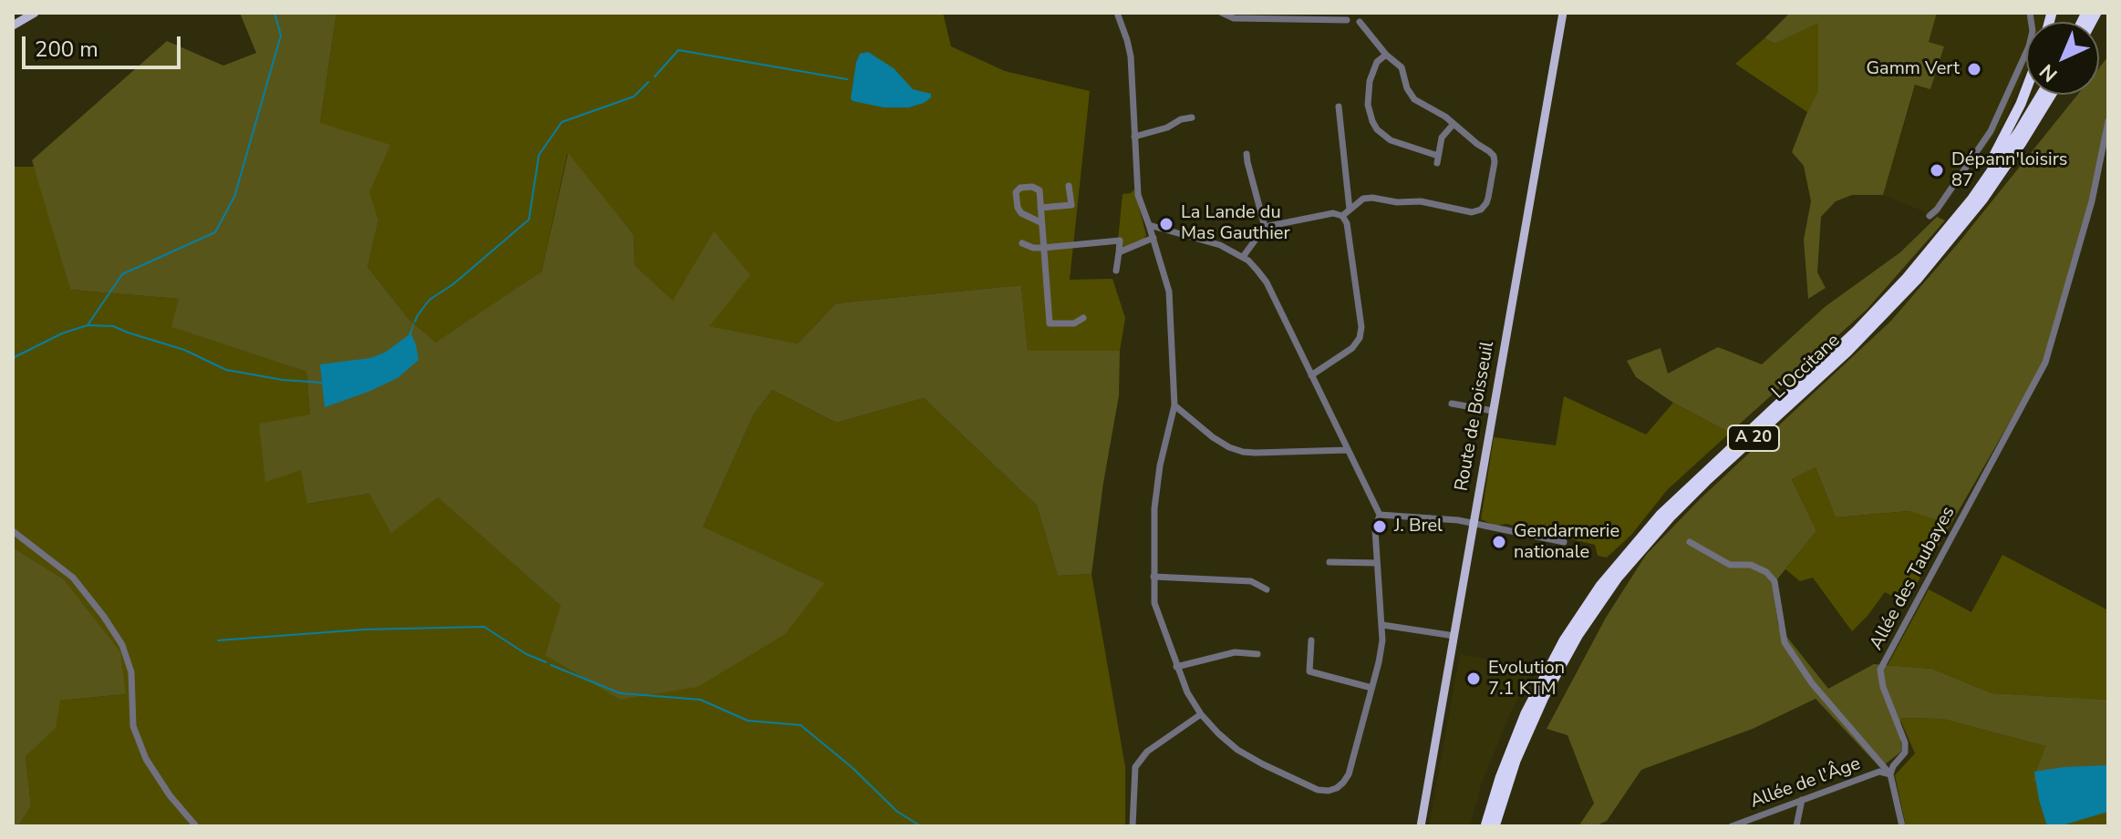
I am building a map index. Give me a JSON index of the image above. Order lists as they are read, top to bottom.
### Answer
{
  "streets": {
    "highway": ["L'Occitane", "A 20"],
    "main road": ["Route de Boisseuil"],
    "street": ["Allée des Taubayes", "Allée de l'Âge"]
  },
  "crossings": [
    ["Allée des Taubayes", "Allée de l'Âge"]
  ],
  "places": [
    "Gamm Vert",
    "Dépann'loisirs 87",
    "La Lande du Mas Gauthier",
    "J. Brel",
    "Gendarmerie nationale",
    "Evolution 7.1 KTM"
  ],
  "scale_bar": "200 m",
  "north": "bottom left"
}
